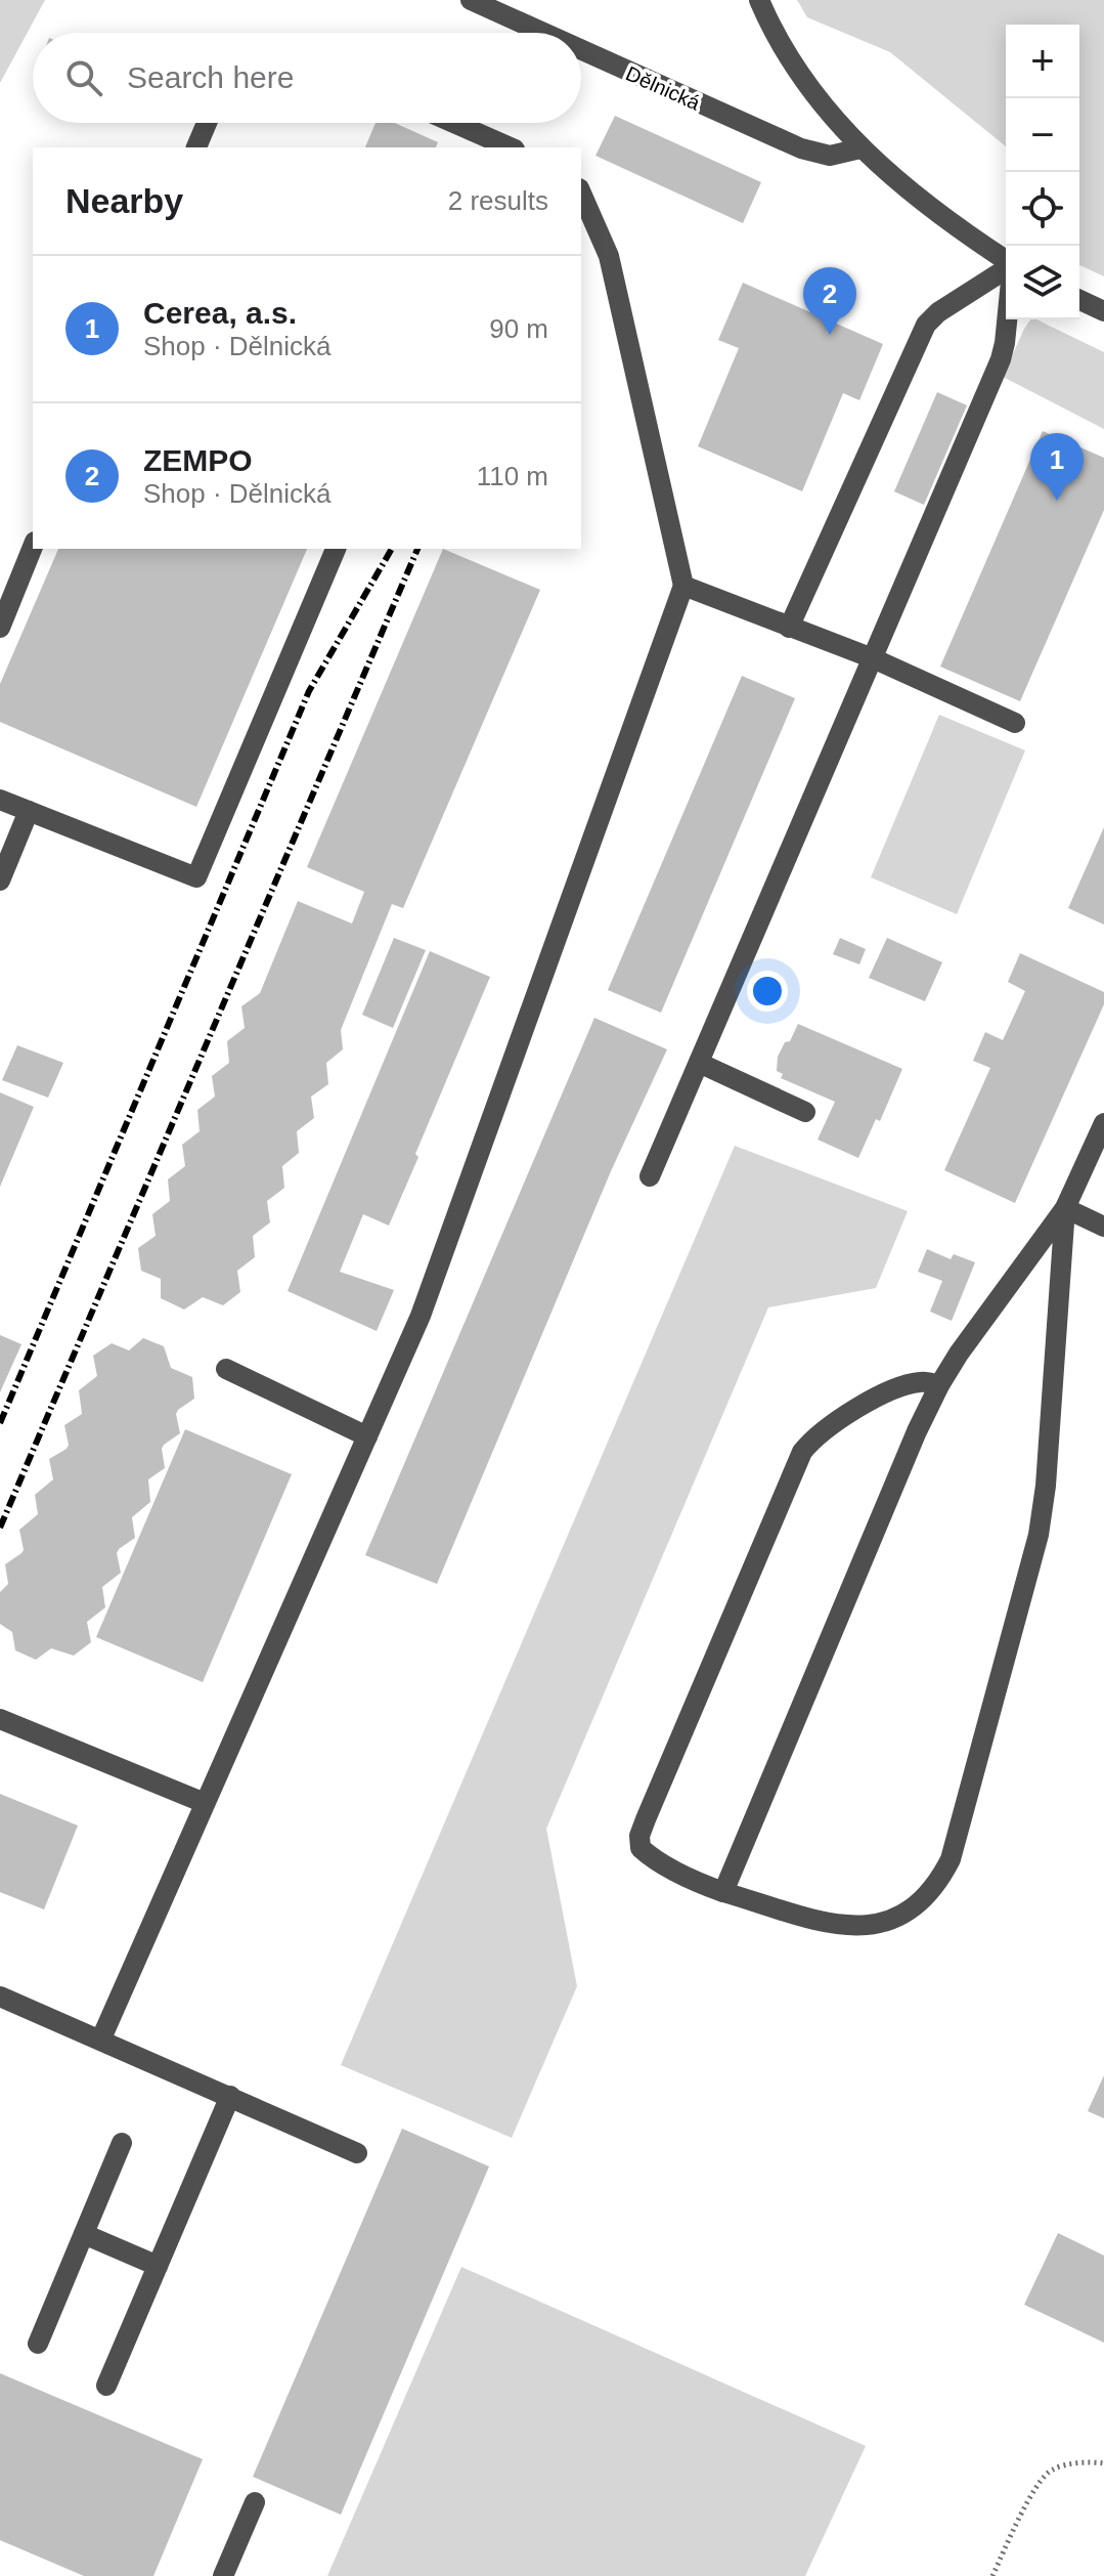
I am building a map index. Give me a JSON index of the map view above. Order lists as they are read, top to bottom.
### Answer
{
  "streets": {
    "street": ["Dělnická"]
  },
  "page": {
    "map_buttons": ["+", "−"],
    "search": "Search here",
    "heading": ["Nearby", "2 results"],
    "list": [
      {
        "mark": "1",
        "name": "Cerea, a.s.",
        "note": "Shop · Dělnická",
        "value": "90 m"
      },
      {
        "mark": "2",
        "name": "ZEMPO",
        "note": "Shop · Dělnická",
        "value": "110 m"
      }
    ],
    "pins": ["2", "1"]
  }
}
